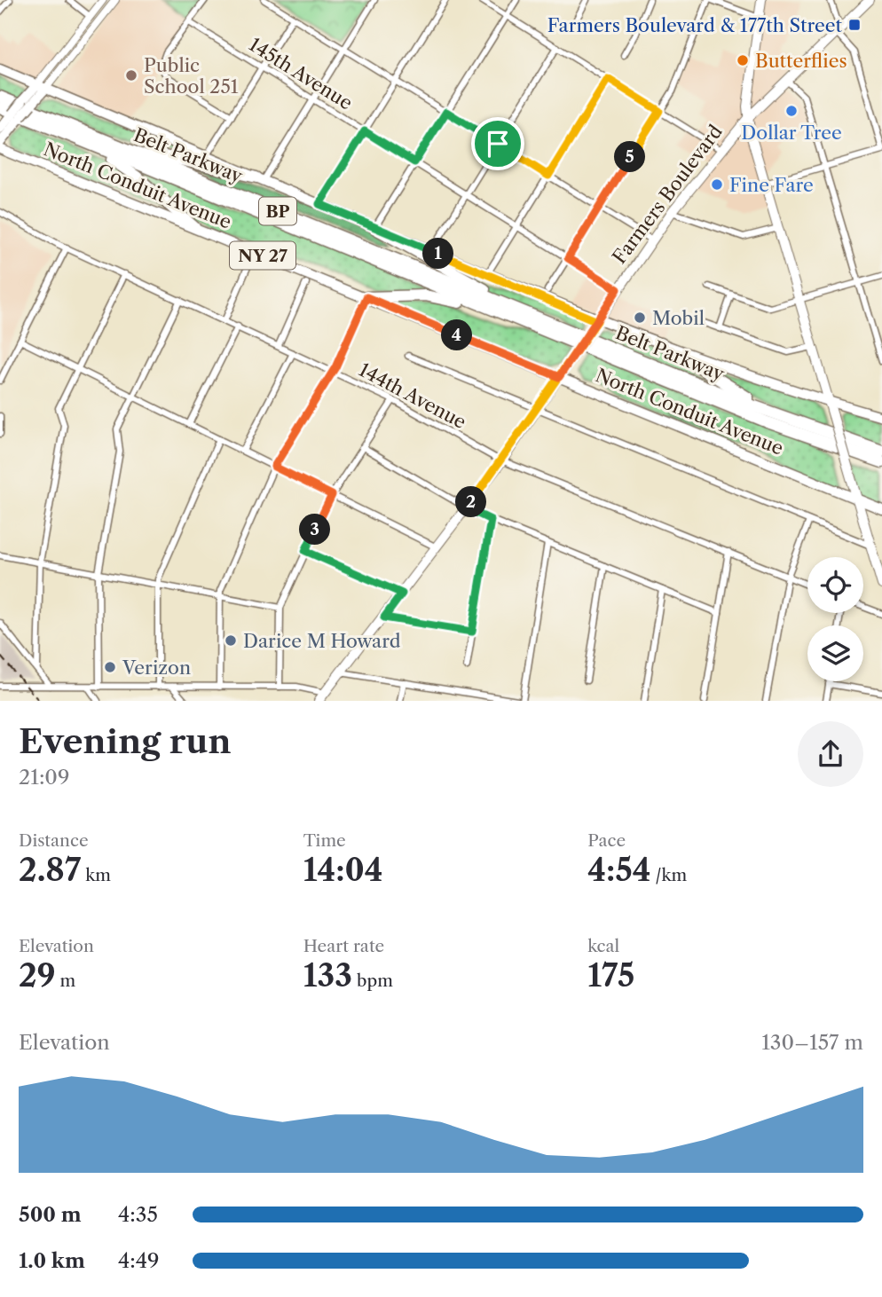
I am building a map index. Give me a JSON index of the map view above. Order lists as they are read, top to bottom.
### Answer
{
  "streets": {
    "highway": ["Belt Parkway", "BP"],
    "main road": ["North Conduit Avenue", "Farmers Boulevard", "NY 27"],
    "street": ["145th Avenue", "144th Avenue"]
  },
  "crossings": [
    ["145th Avenue", "Farmers Boulevard"],
    ["North Conduit Avenue", "Farmers Boulevard"],
    ["Farmers Boulevard", "144th Avenue"]
  ],
  "places": {
    "transit": ["Farmers Boulevard & 177th Street"],
    "other": [
      "Butterflies",
      "Public School 251",
      "Dollar Tree",
      "Fine Fare",
      "Mobil",
      "Darice M Howard",
      "Verizon"
    ]
  },
  "page": {
    "pins": [
      "5",
      "1",
      "4",
      "2",
      "3"
    ],
    "heading": ["Evening run", "21:09"],
    "stats": [
      ["Distance", "2.87 km"],
      ["Time", "14:04"],
      ["Pace", "4:54 /km"],
      ["Elevation", "29 m"],
      ["Heart rate", "133 bpm"],
      ["kcal", "175"]
    ],
    "chart": ["Elevation", "130–157 m"],
    "list": [
      {
        "name": "500 m",
        "note": "4:35"
      },
      {
        "name": "1.0 km",
        "note": "4:49"
      }
    ]
  }
}
